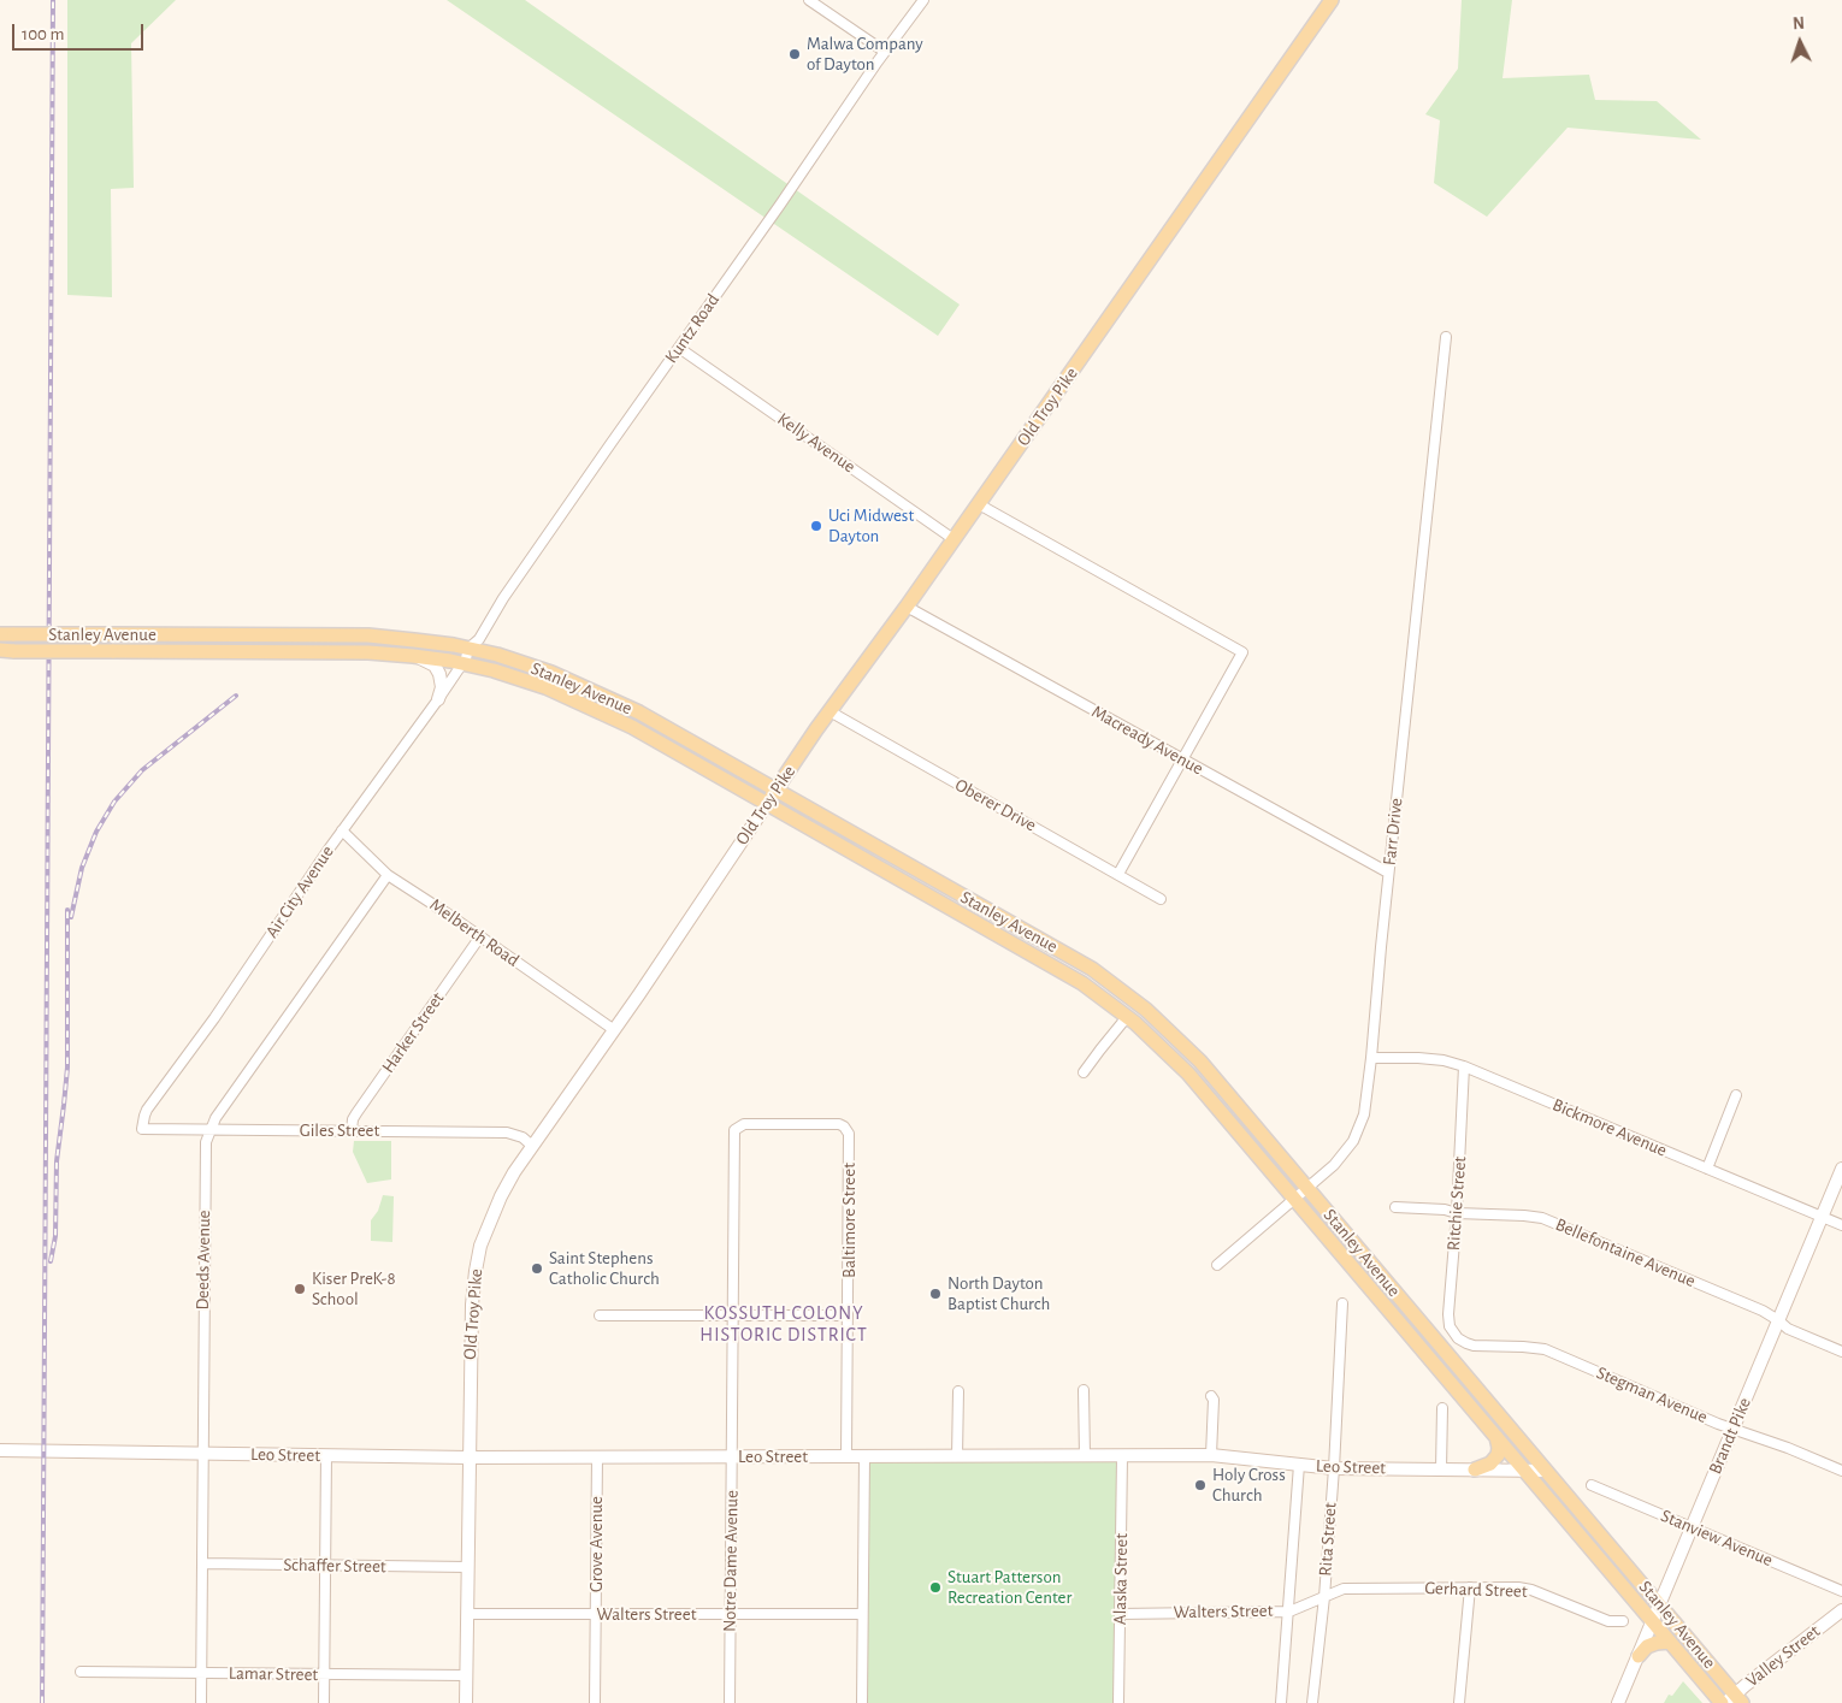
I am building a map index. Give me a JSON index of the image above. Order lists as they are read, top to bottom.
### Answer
{
  "streets": {
    "main road": ["Old Troy Pike", "Stanley Avenue"],
    "street": [
      "Kuntz Road",
      "Kelly Avenue",
      "Macready Avenue",
      "Oberer Drive",
      "Farr Drive",
      "Air City Avenue",
      "Melberth Road",
      "Harker Street",
      "Bickmore Avenue",
      "Giles Street",
      "Ritchie Street",
      "Baltimore Street",
      "Bellefontaine Avenue",
      "Deeds Avenue",
      "Stegman Avenue",
      "Brandt Pike",
      "Leo Street",
      "Stanview Avenue",
      "Rita Street",
      "Grove Avenue",
      "Notre Dame Avenue",
      "Schaffer Street",
      "Alaska Street",
      "Gerhard Street",
      "Walters Street",
      "Valley Street",
      "Lamar Street"
    ]
  },
  "crossings": [
    ["Kuntz Road", "Kelly Avenue"],
    ["Kuntz Road", "Stanley Avenue"],
    ["Kuntz Road", "Air City Avenue"],
    ["Old Troy Pike", "Kelly Avenue"],
    ["Old Troy Pike", "Stanley Avenue"],
    ["Old Troy Pike", "Macready Avenue"],
    ["Old Troy Pike", "Oberer Drive"],
    ["Old Troy Pike", "Melberth Road"],
    ["Old Troy Pike", "Giles Street"],
    ["Old Troy Pike", "Leo Street"],
    ["Old Troy Pike", "Schaffer Street"],
    ["Old Troy Pike", "Walters Street"],
    ["Old Troy Pike", "Lamar Street"],
    ["Stanley Avenue", "Farr Drive"],
    ["Stanley Avenue", "Air City Avenue"],
    ["Stanley Avenue", "Brandt Pike"],
    ["Stanley Avenue", "Leo Street"],
    ["Stanley Avenue", "Valley Street"],
    ["Macready Avenue", "Farr Drive"],
    ["Farr Drive", "Bickmore Avenue"],
    ["Air City Avenue", "Melberth Road"],
    ["Air City Avenue", "Giles Street"],
    ["Melberth Road", "Harker Street"],
    ["Melberth Road", "Deeds Avenue"],
    ["Harker Street", "Giles Street"],
    ["Bickmore Avenue", "Ritchie Street"],
    ["Bickmore Avenue", "Brandt Pike"],
    ["Giles Street", "Deeds Avenue"],
    ["Ritchie Street", "Bellefontaine Avenue"],
    ["Ritchie Street", "Stegman Avenue"],
    ["Baltimore Street", "Leo Street"],
    ["Baltimore Street", "Notre Dame Avenue"],
    ["Bellefontaine Avenue", "Brandt Pike"],
    ["Deeds Avenue", "Leo Street"],
    ["Deeds Avenue", "Schaffer Street"],
    ["Deeds Avenue", "Lamar Street"],
    ["Stegman Avenue", "Brandt Pike"],
    ["Brandt Pike", "Stanview Avenue"],
    ["Leo Street", "Rita Street"],
    ["Leo Street", "Grove Avenue"],
    ["Leo Street", "Notre Dame Avenue"],
    ["Leo Street", "Alaska Street"],
    ["Rita Street", "Gerhard Street"],
    ["Rita Street", "Walters Street"],
    ["Grove Avenue", "Walters Street"],
    ["Notre Dame Avenue", "Walters Street"],
    ["Alaska Street", "Walters Street"],
    ["Gerhard Street", "Walters Street"]
  ],
  "districts": ["KOSSUTH COLONY HISTORIC DISTRICT"],
  "places": [
    "Malwa Company of Dayton",
    "Uci Midwest Dayton",
    "Saint Stephens Catholic Church",
    "Kiser PreK-8 School",
    "North Dayton Baptist Church",
    "Holy Cross Church",
    "Stuart Patterson Recreation Center"
  ],
  "scale_bar": "100 m",
  "north": "top"
}
